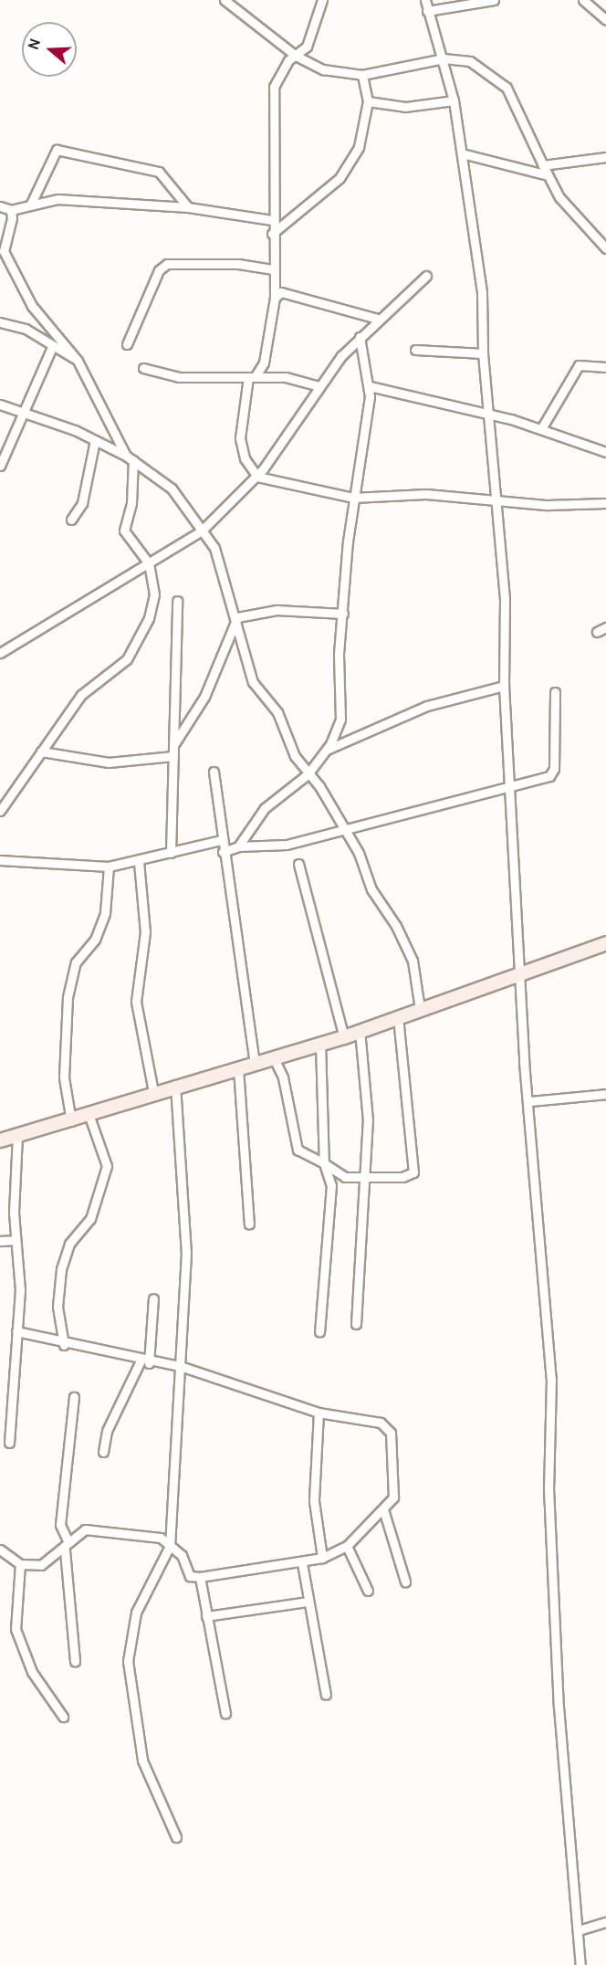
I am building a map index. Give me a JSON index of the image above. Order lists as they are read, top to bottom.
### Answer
{
  "north": "left"
}
